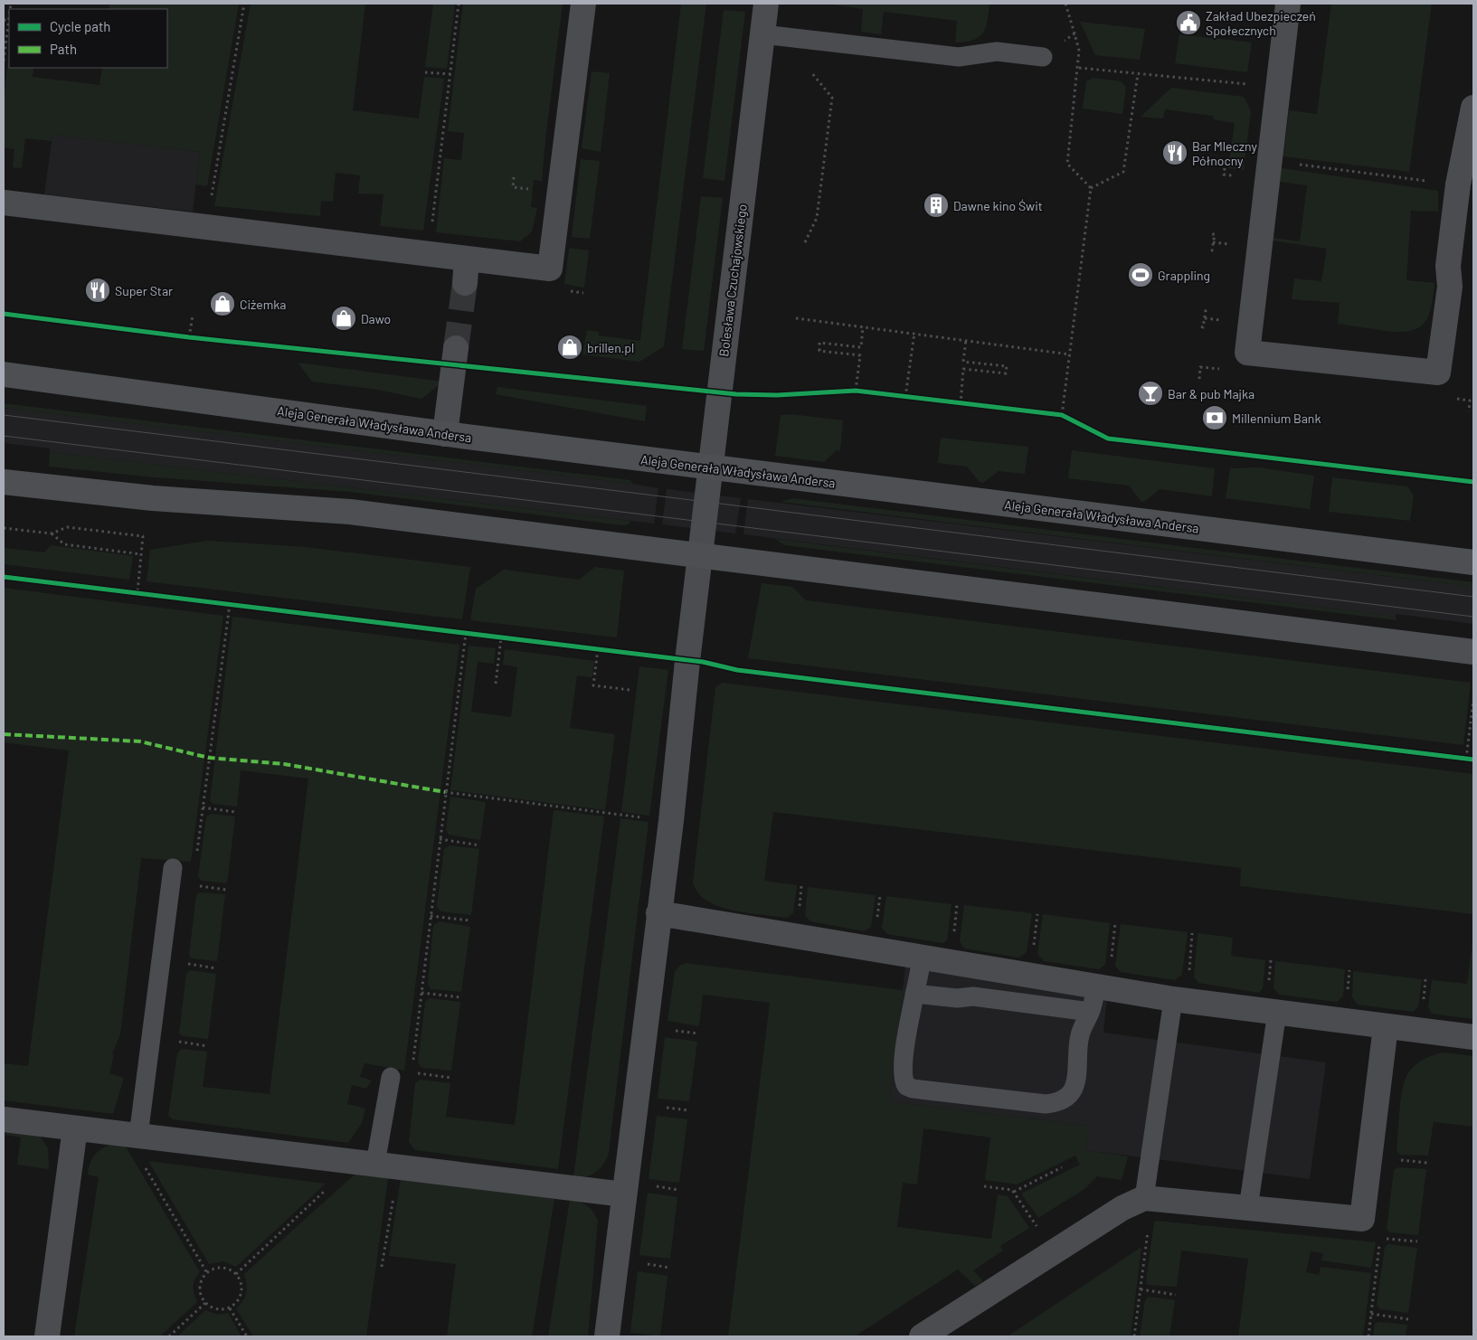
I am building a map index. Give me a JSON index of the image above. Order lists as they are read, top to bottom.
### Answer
{
  "streets": {
    "main road": ["Aleja Generała Władysława Andersa"],
    "street": ["Bolesława Czuchajowskiego"]
  },
  "crossings": [
    ["Bolesława Czuchajowskiego", "Aleja Generała Władysława Andersa"]
  ],
  "places": {
    "public building": ["Zakład Ubezpieczeń Społecznych"],
    "restaurant": ["Bar Mleczny Północny", "Super Star"],
    "building": ["Dawne kino Świt"],
    "sports": ["Grappling"],
    "shop": ["Ciżemka", "Dawo", "brillen.pl"],
    "bar": ["Bar & pub Majka"],
    "bank": ["Millennium Bank"]
  },
  "legend": ["Cycle path", "Path"]
}
